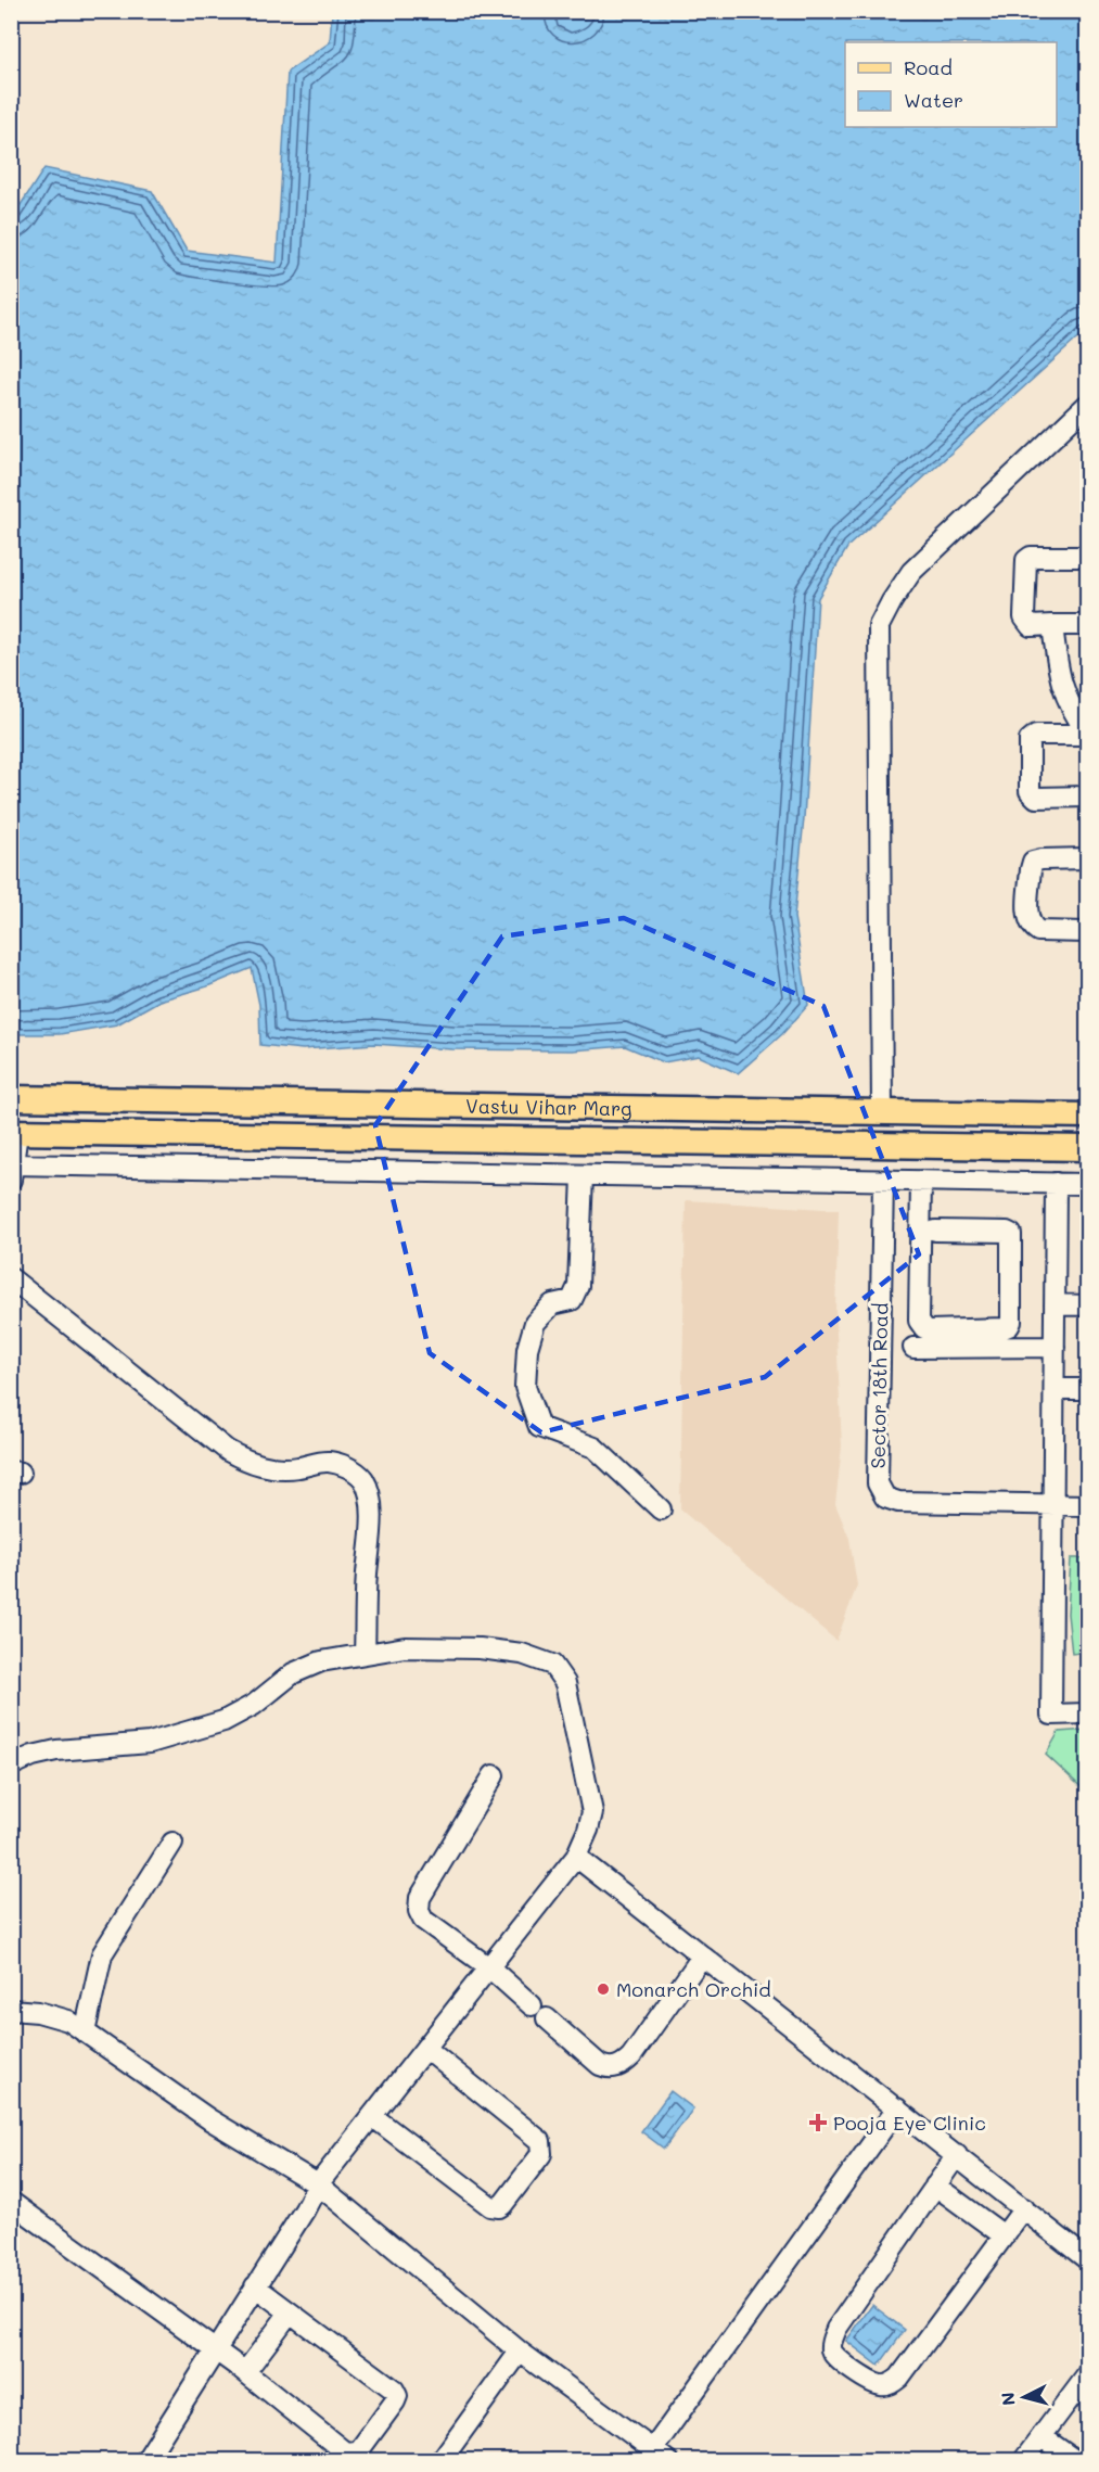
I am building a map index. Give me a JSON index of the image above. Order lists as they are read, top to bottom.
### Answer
{
  "streets": {
    "main road": ["Vastu Vihar Marg"],
    "street": ["Sector 18th Road"]
  },
  "places": {
    "other": ["Monarch Orchid"],
    "health": ["Pooja Eye Clinic"]
  },
  "legend": ["Road", "Water"],
  "north": "left"
}
